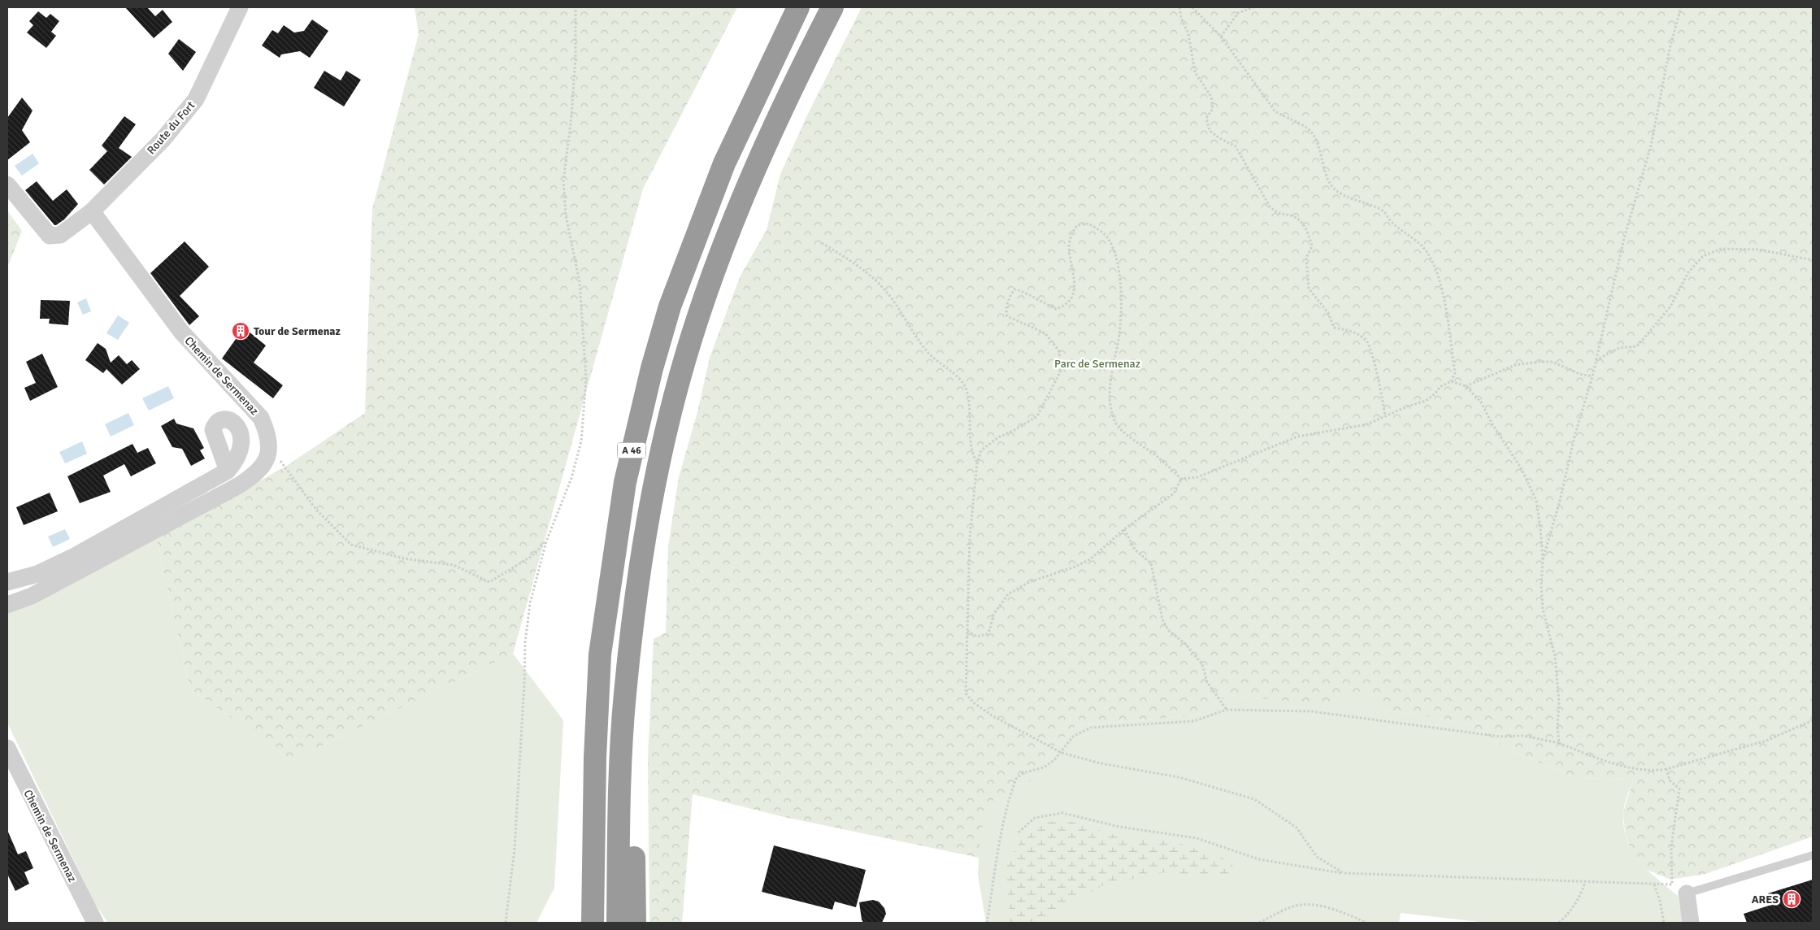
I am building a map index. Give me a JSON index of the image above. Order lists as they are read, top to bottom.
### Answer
{
  "streets": {
    "highway": ["A 46"],
    "street": ["Route du Fort", "Chemin de Sermenaz"]
  },
  "crossings": [
    ["Route du Fort", "Chemin de Sermenaz"]
  ],
  "parks": ["Parc de Sermenaz"],
  "places": {
    "building": ["Tour de Sermenaz", "ARES"]
  }
}
